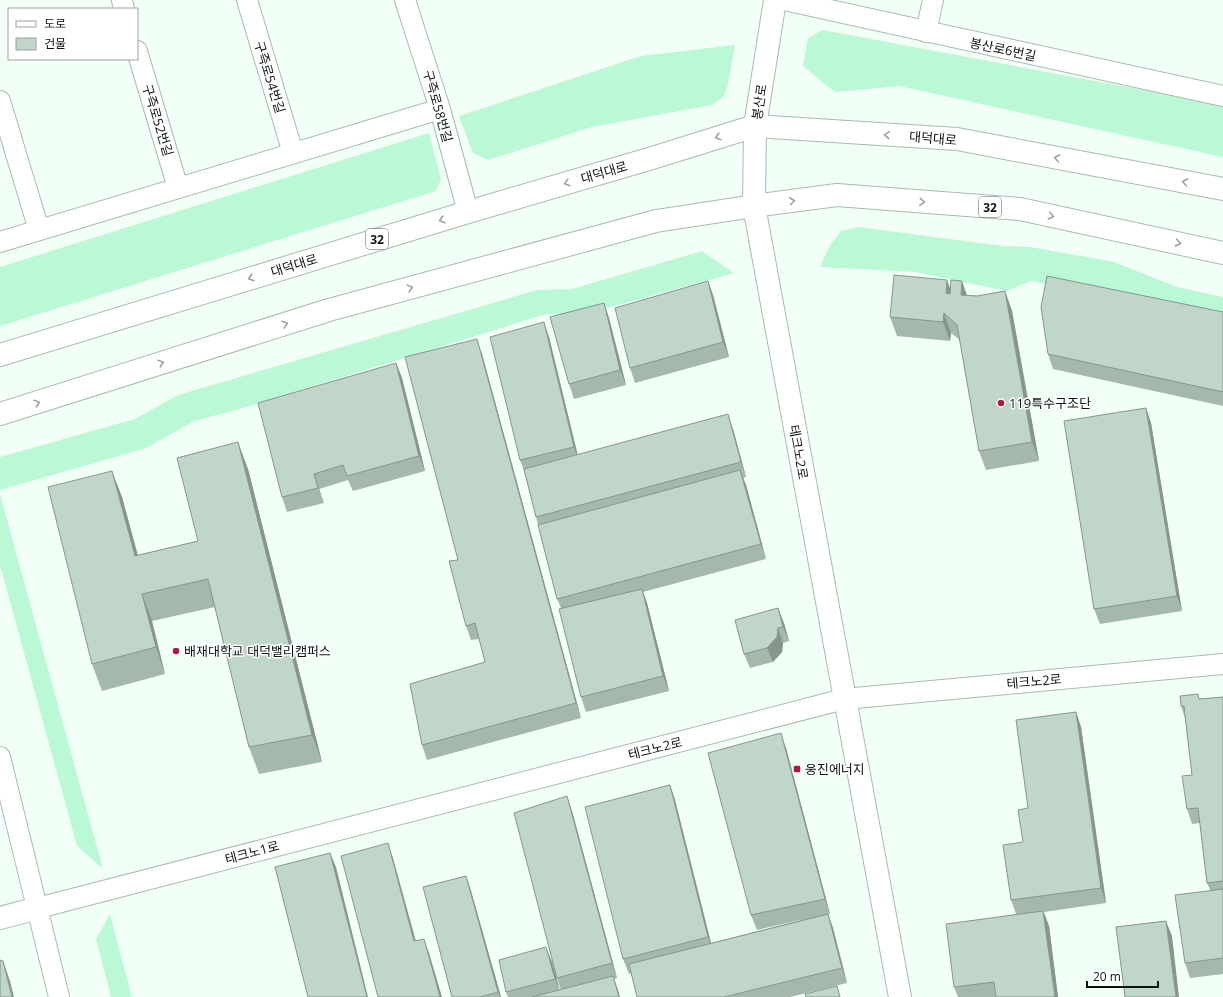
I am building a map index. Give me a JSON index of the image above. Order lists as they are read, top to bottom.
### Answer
{
  "streets": {
    "main road": [
      "봉산로",
      "대덕대로",
      "32",
      "테크노2로",
      "테크노1로"
    ],
    "street": [
      "봉산로6번길",
      "구즉로54번길",
      "구즉로58번길",
      "구즉로52번길"
    ]
  },
  "crossings": [
    ["봉산로", "대덕대로"],
    ["봉산로", "32"],
    ["봉산로", "테크노2로"],
    ["구즉로58번길", "대덕대로"],
    ["32", "테크노2로"],
    ["테크노2로", "테크노1로"]
  ],
  "places": {
    "other": ["119특수구조단", "배재대학교 대덕밸리캠퍼스"],
    "transit": ["웅진에너지"]
  },
  "legend": ["도로", "건물"],
  "scale_bar": "20 m"
}
